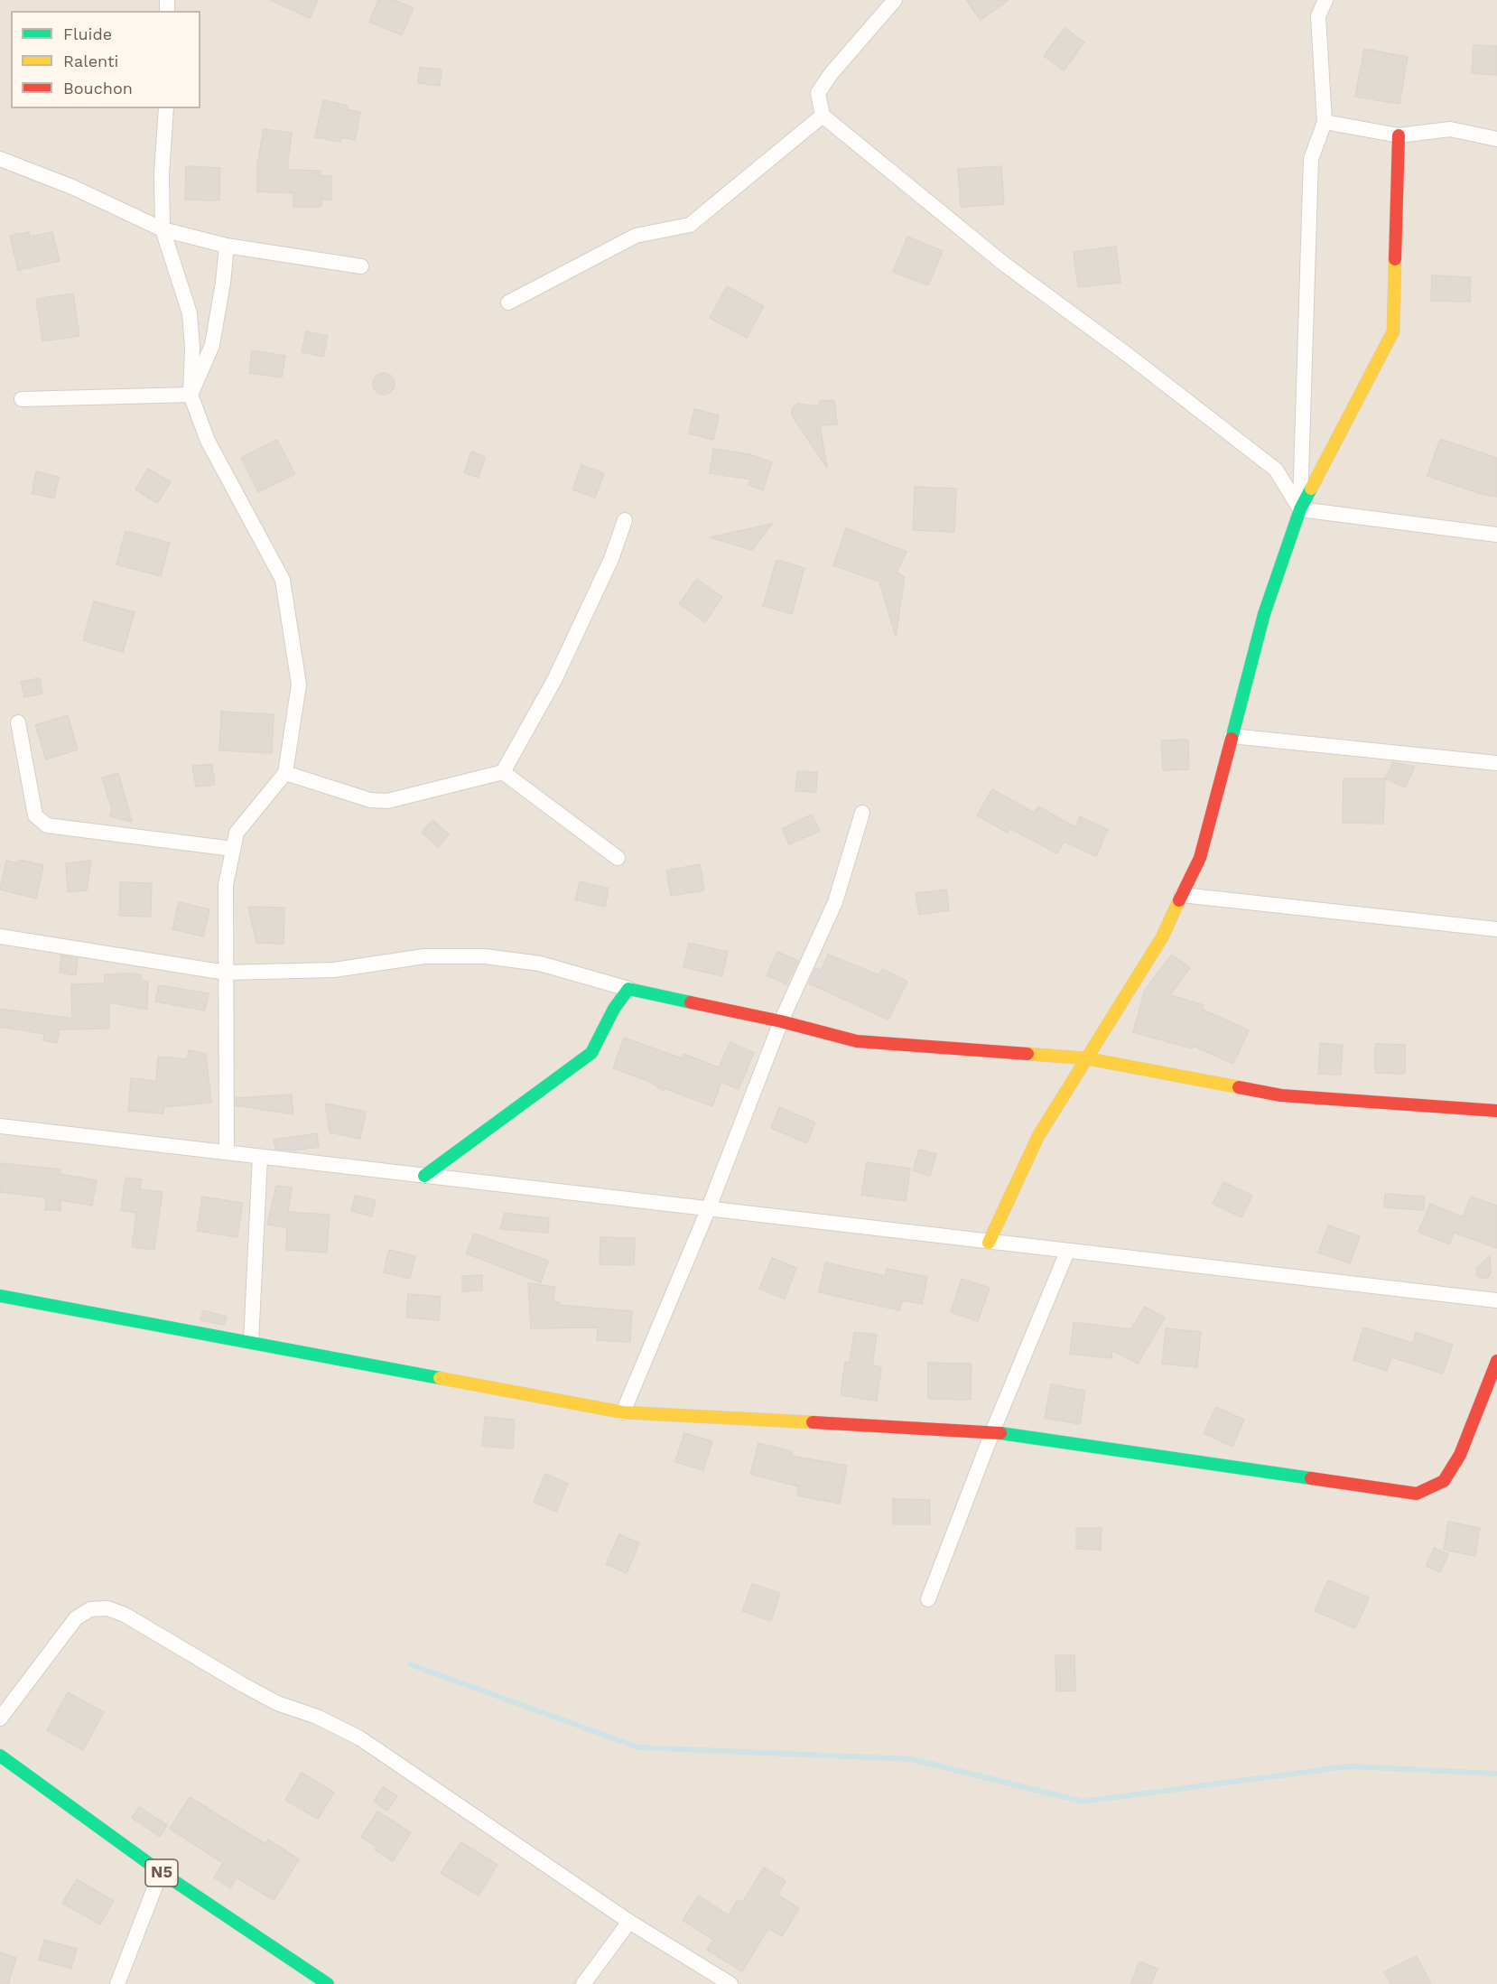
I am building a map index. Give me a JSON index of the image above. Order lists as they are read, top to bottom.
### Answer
{
  "streets": {
    "main road": ["N5"]
  },
  "legend": ["Fluide", "Ralenti", "Bouchon"]
}
